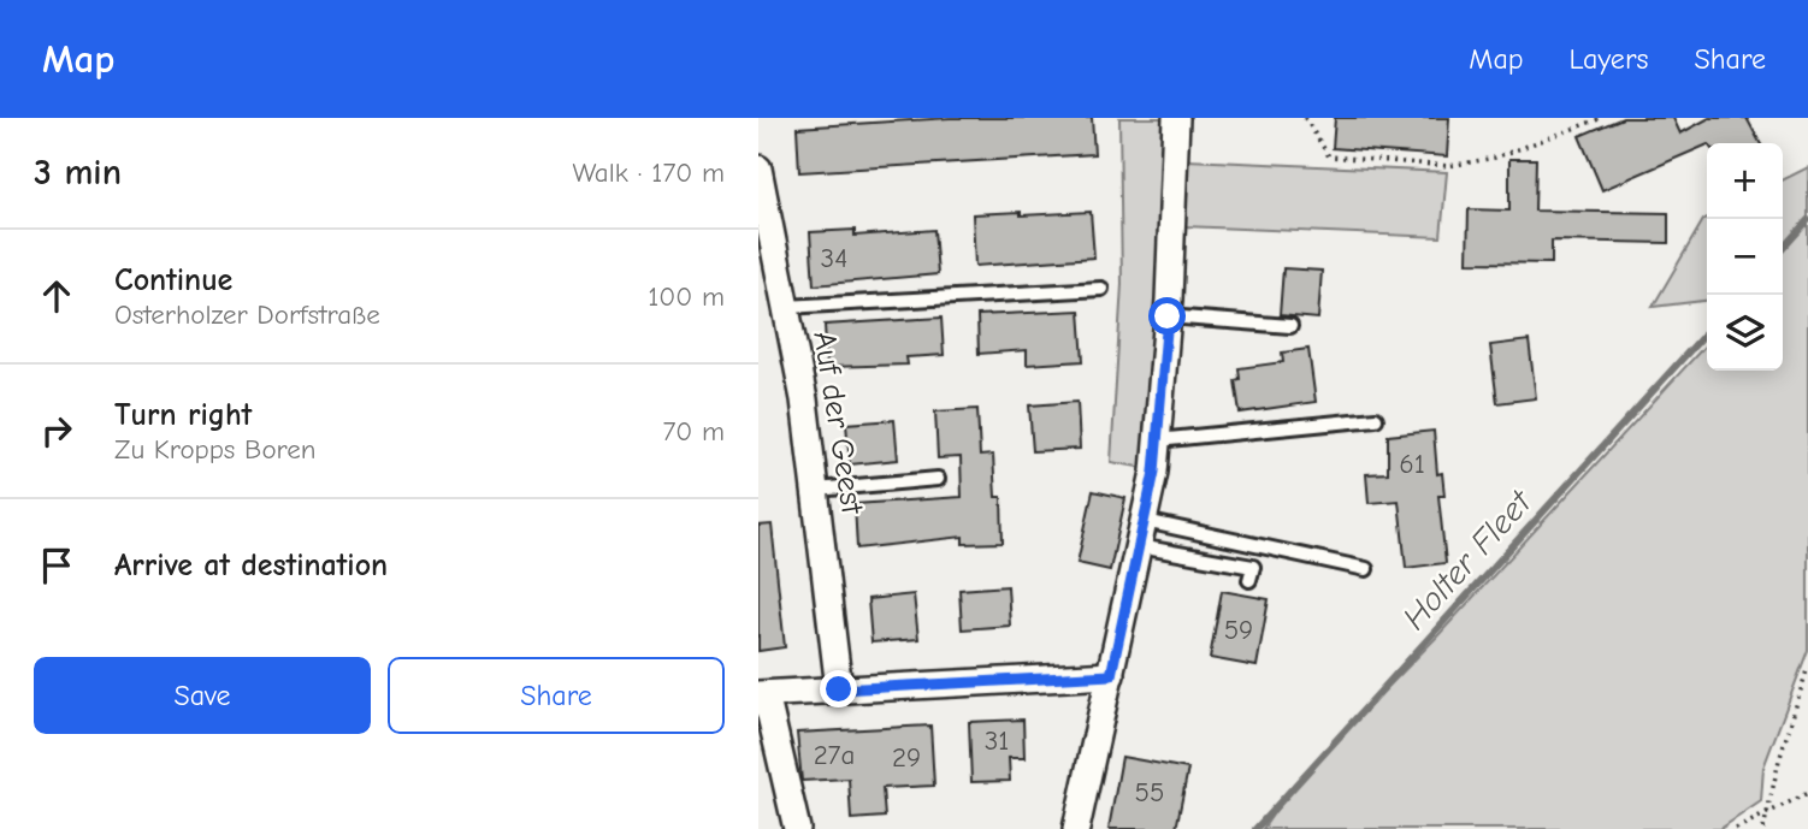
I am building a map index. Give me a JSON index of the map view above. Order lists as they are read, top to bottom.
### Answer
{
  "streets": {
    "street": ["Auf der Geest"]
  },
  "water": ["Holter Fleet"],
  "house_numbers": [
    "34",
    "61",
    "59",
    "31",
    "27a",
    "29",
    "55"
  ],
  "page": {
    "header": "Map",
    "nav": ["Map", "Layers", "Share"],
    "heading": ["3 min", "Walk · 170 m"],
    "map_buttons": ["+", "−"],
    "list": [
      ["Continue", "Osterholzer Dorfstraße", "100 m"],
      ["Turn right", "Zu Kropps Boren", "70 m"],
      "Arrive at destination"
    ],
    "buttons": ["Save", "Share"]
  }
}
